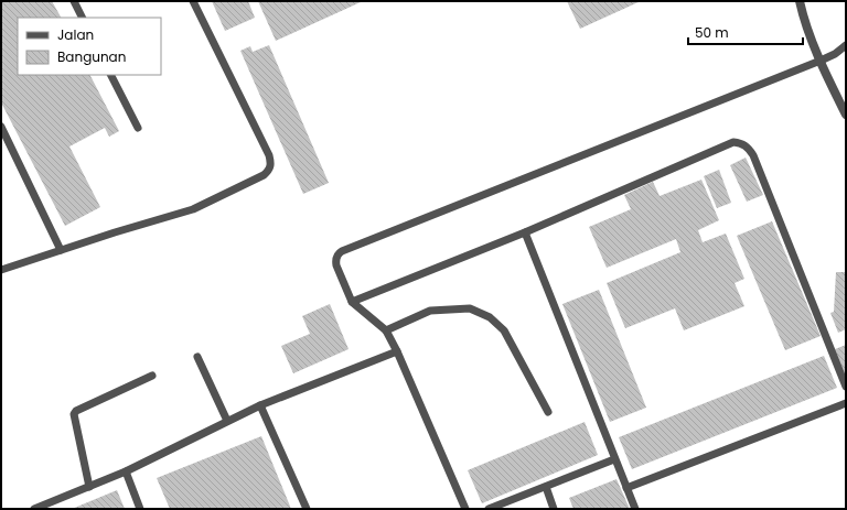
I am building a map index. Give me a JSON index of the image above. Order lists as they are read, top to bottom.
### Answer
{
  "legend": ["Jalan", "Bangunan"],
  "scale_bar": "50 m"
}
